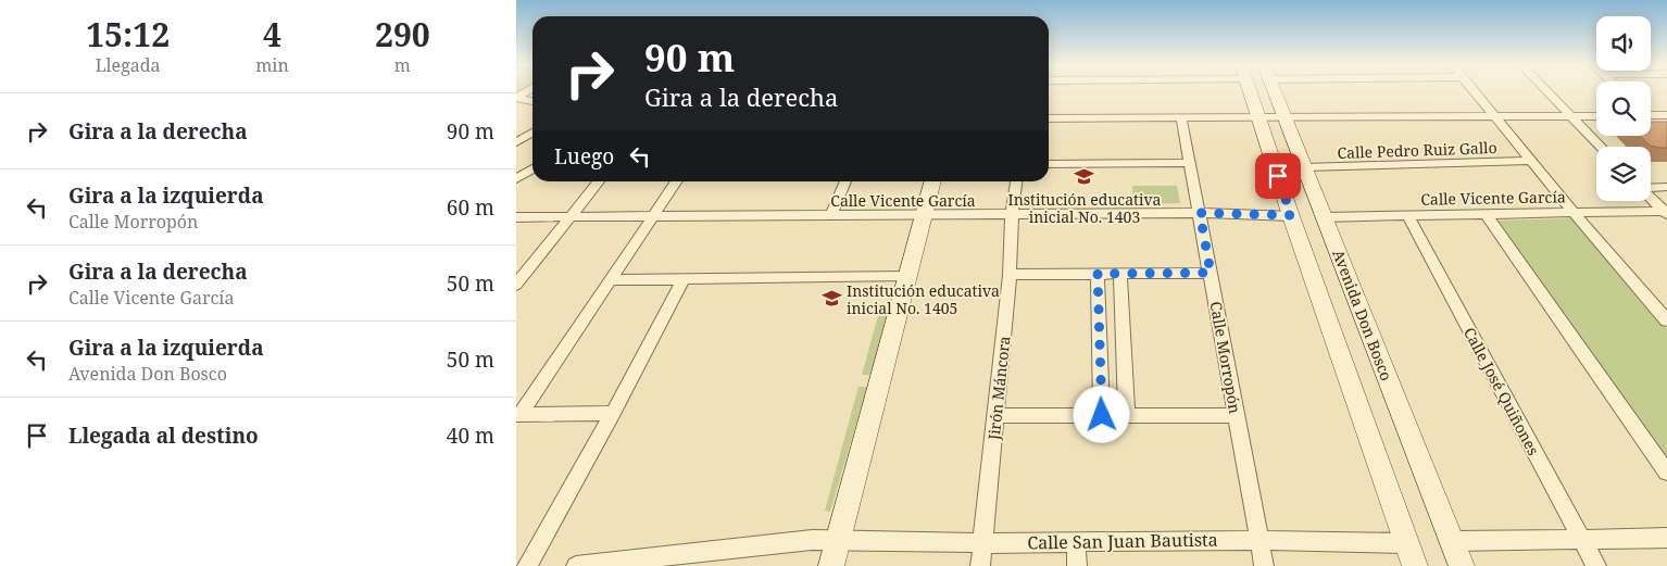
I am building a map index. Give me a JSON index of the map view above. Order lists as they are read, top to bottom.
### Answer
{
  "streets": {
    "street": [
      "Calle Pedro Ruiz Gallo",
      "Calle Vicente García",
      "Avenida Don Bosco",
      "Calle Morropón",
      "Jirón Máncora",
      "Calle José Quiñones",
      "Calle San Juan Bautista"
    ]
  },
  "crossings": [
    ["Calle Pedro Ruiz Gallo", "Avenida Don Bosco"],
    ["Calle Vicente García", "Avenida Don Bosco"],
    ["Calle Vicente García", "Calle Morropón"],
    ["Calle Vicente García", "Jirón Máncora"],
    ["Calle Vicente García", "Calle José Quiñones"],
    ["Calle Morropón", "Calle San Juan Bautista"],
    ["Jirón Máncora", "Calle San Juan Bautista"]
  ],
  "places": {
    "school or university": ["Institución educativa inicial No. 1403", "Institución educativa inicial No. 1405"]
  },
  "page": {
    "eta": [
      "15:12",
      "Llegada",
      "4",
      "min",
      "290",
      "m"
    ],
    "turn": ["90 m", "Gira a la derecha"],
    "list": [
      {
        "name": "Gira a la derecha",
        "value": "90 m"
      },
      {
        "name": "Gira a la izquierda",
        "note": "Calle Morropón",
        "value": "60 m"
      },
      {
        "name": "Gira a la derecha",
        "note": "Calle Vicente García",
        "value": "50 m"
      },
      {
        "name": "Gira a la izquierda",
        "note": "Avenida Don Bosco",
        "value": "50 m"
      },
      {
        "name": "Llegada al destino",
        "value": "40 m"
      }
    ],
    "then": "Luego"
  }
}
